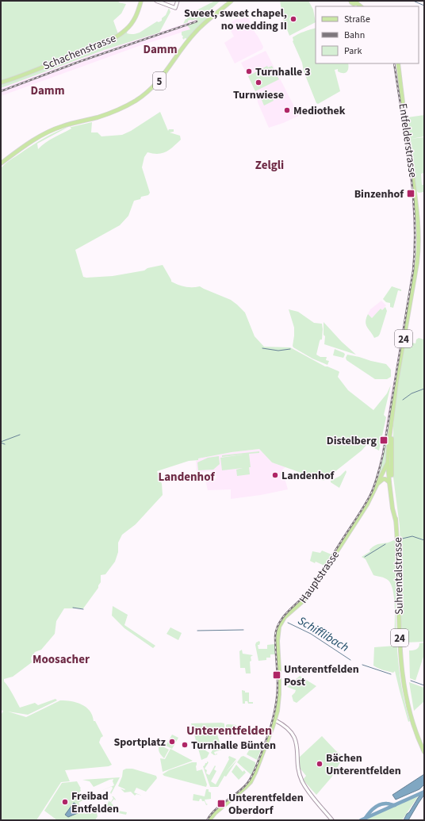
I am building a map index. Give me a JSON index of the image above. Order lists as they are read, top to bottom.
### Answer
{
  "streets": {
    "main road": [
      "Schachenstrasse",
      "5",
      "Entfelderstrasse",
      "24",
      "Suhrentalstrasse",
      "Hauptstrasse"
    ]
  },
  "crossings": [
    ["Entfelderstrasse", "Suhrentalstrasse"]
  ],
  "districts": [
    "Damm",
    "Damm",
    "Zelgli",
    "Landenhof",
    "Moosacher",
    "Unterentfelden"
  ],
  "water": ["Schifflibach"],
  "places": {
    "other": [
      "Sweet, sweet chapel, no wedding II",
      "Turnhalle 3",
      "Turnwiese",
      "Mediothek",
      "Landenhof",
      "Sportplatz",
      "Turnhalle Bünten",
      "Bächen Unterentfelden",
      "Freibad Entfelden"
    ],
    "transit": [
      "Binzenhof",
      "Distelberg",
      "Unterentfelden Post",
      "Unterentfelden Oberdorf"
    ]
  },
  "legend": ["Straße", "Bahn", "Park"]
}
